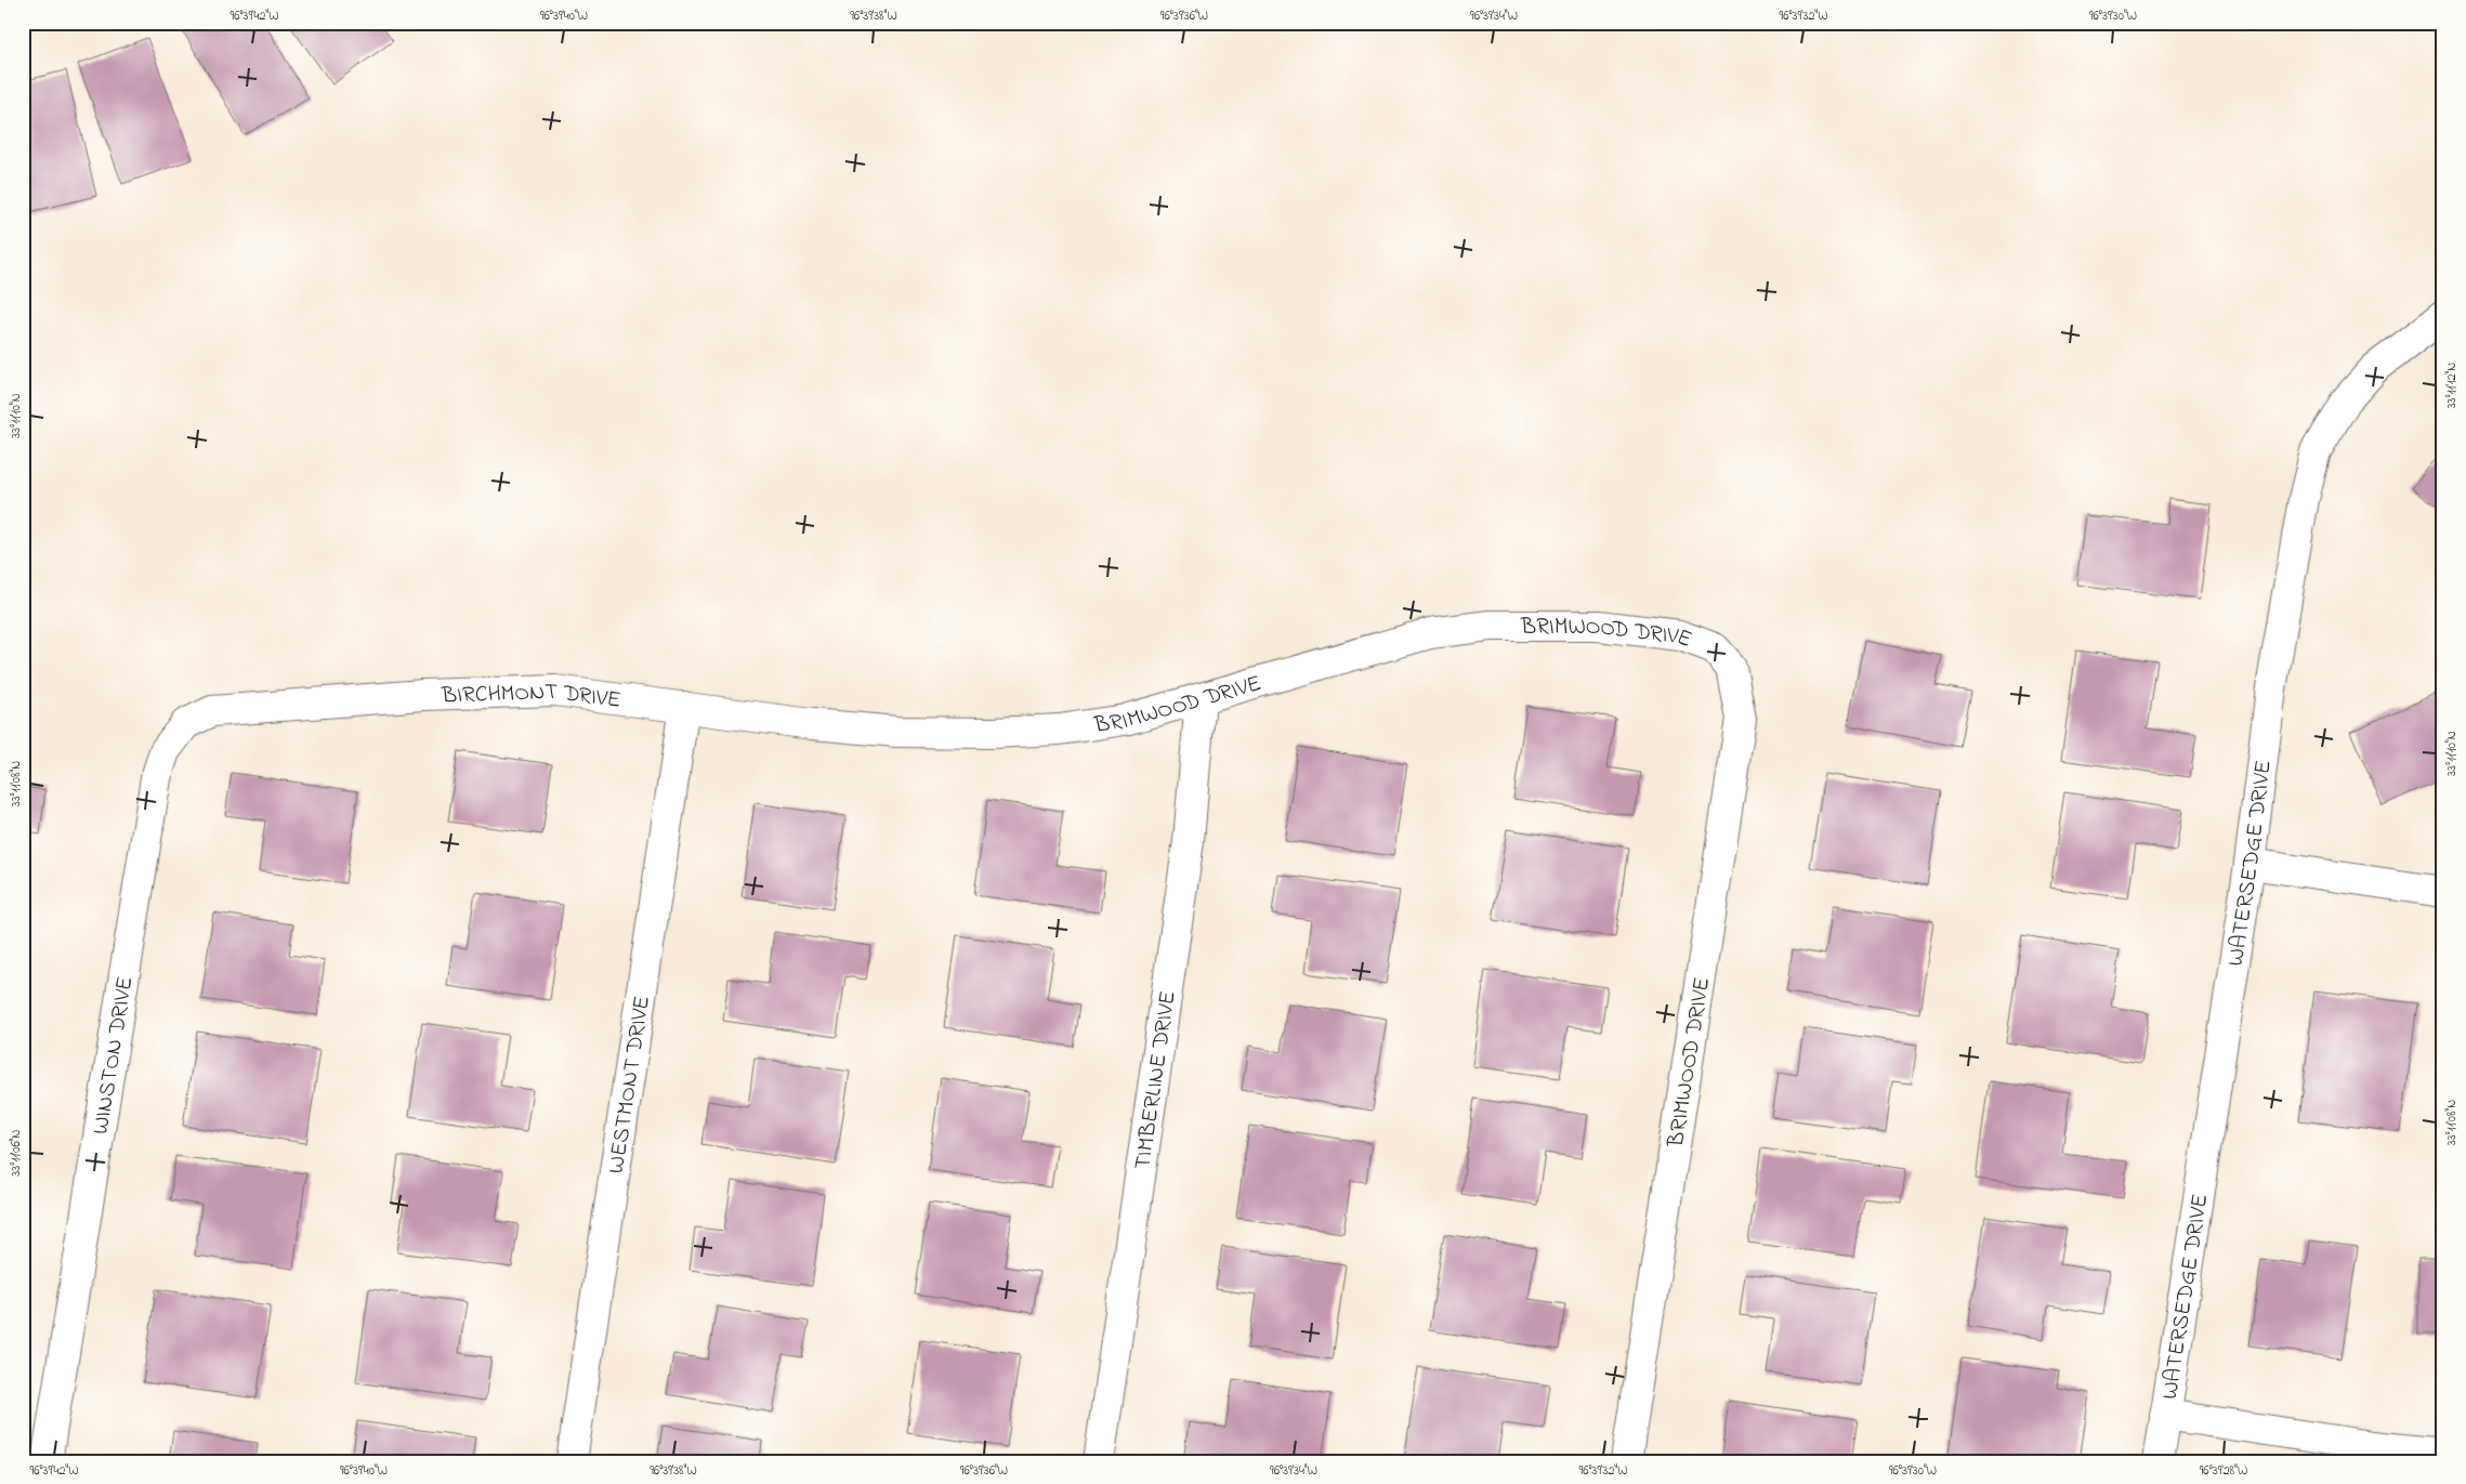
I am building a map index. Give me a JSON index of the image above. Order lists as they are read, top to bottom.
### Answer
{
  "streets": {
    "street": [
      "BRIMWOOD DRIVE",
      "BIRCHMONT DRIVE",
      "WATERSEDGE DRIVE",
      "WINSTON DRIVE",
      "TIMBERLINE DRIVE",
      "WESTMONT DRIVE"
    ]
  },
  "crossings": [
    ["BRIMWOOD DRIVE", "BIRCHMONT DRIVE"],
    ["BRIMWOOD DRIVE", "TIMBERLINE DRIVE"],
    ["BIRCHMONT DRIVE", "WINSTON DRIVE"],
    ["BIRCHMONT DRIVE", "WESTMONT DRIVE"]
  ],
  "coordinates": [
    "96°39'42\"W",
    "96°39'40\"W",
    "96°39'38\"W",
    "96°39'36\"W",
    "96°39'34\"W",
    "96°39'32\"W",
    "96°39'30\"W",
    "33°11'12\"N",
    "33°11'10\"N",
    "33°11'08\"N",
    "33°11'06\"N",
    "96°39'28\"W"
  ]
}
